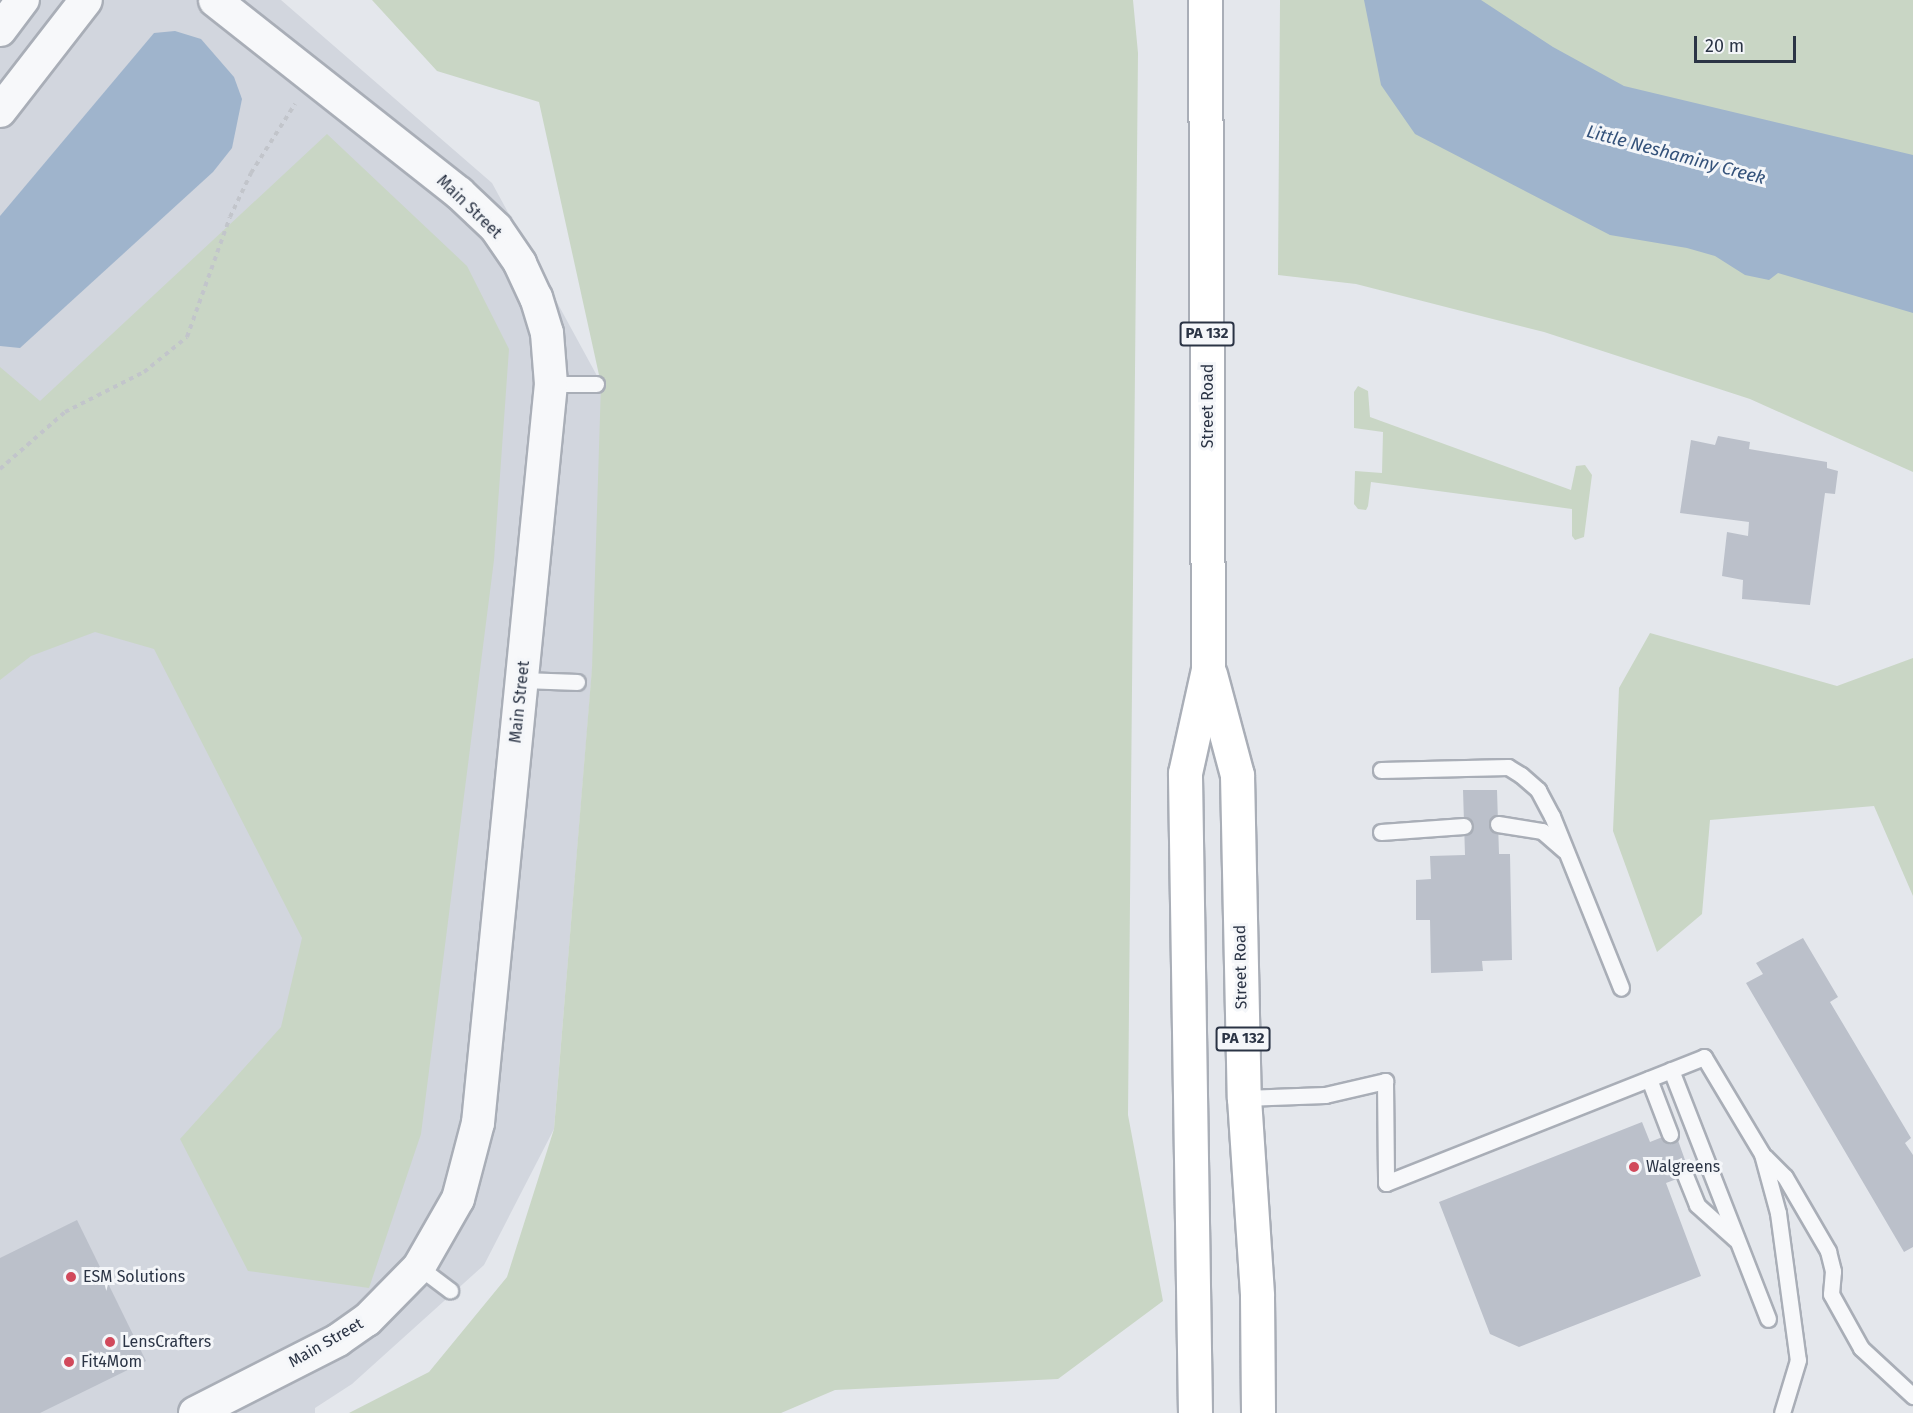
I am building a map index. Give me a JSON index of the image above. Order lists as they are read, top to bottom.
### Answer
{
  "streets": {
    "main road": ["PA 132", "Street Road"],
    "street": ["Main Street"]
  },
  "water": ["Little Neshaminy Creek"],
  "places": [
    "Walgreens",
    "ESM Solutions",
    "LensCrafters",
    "Fit4Mom"
  ],
  "scale_bar": "20 m"
}
